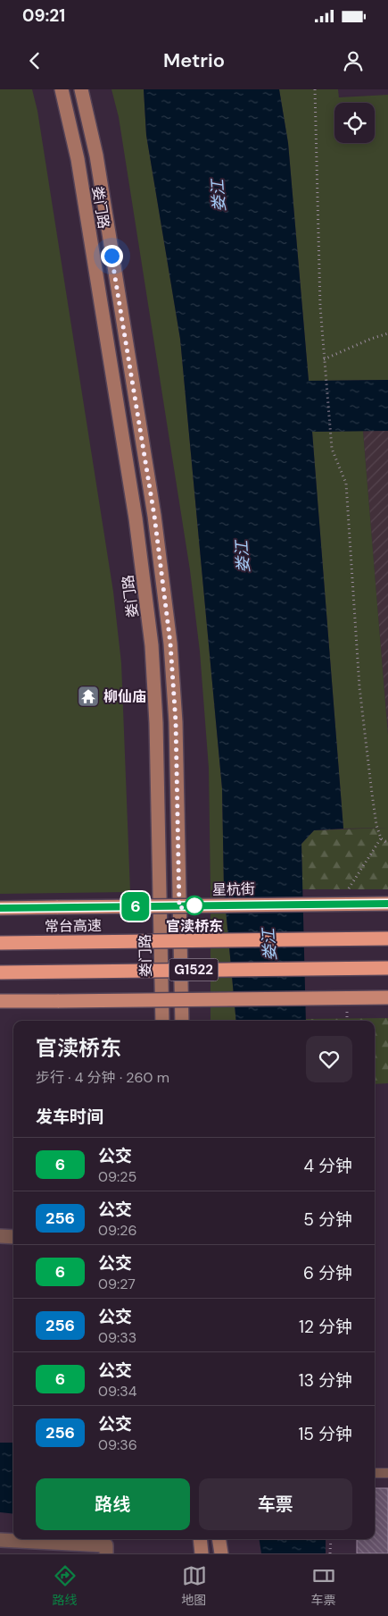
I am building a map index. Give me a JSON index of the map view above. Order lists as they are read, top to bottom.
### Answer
{
  "streets": {
    "highway": ["常台高速", "G1522"],
    "main road": ["娄门路", "星杭街"]
  },
  "water": ["娄江"],
  "places": {
    "temple": ["柳仙庙"],
    "other": ["官渎桥东"]
  },
  "lines": ["bus line 6"],
  "page": {
    "status": "09:21",
    "header": "Metrio",
    "on_map": "6",
    "heading": [
      ["官渎桥东", "步行 · 4 分钟 · 260 m"],
      "发车时间"
    ],
    "list": [
      {
        "mark": "6",
        "name": "公交",
        "note": "09:25",
        "value": "4 分钟"
      },
      {
        "mark": "256",
        "name": "公交",
        "note": "09:26",
        "value": "5 分钟"
      },
      {
        "mark": "6",
        "name": "公交",
        "note": "09:27",
        "value": "6 分钟"
      },
      {
        "mark": "256",
        "name": "公交",
        "note": "09:33",
        "value": "12 分钟"
      },
      {
        "mark": "6",
        "name": "公交",
        "note": "09:34",
        "value": "13 分钟"
      },
      {
        "mark": "256",
        "name": "公交",
        "note": "09:36",
        "value": "15 分钟"
      }
    ],
    "buttons": ["路线", "车票"],
    "tabs": ["路线", "地图", "车票"]
  }
}
